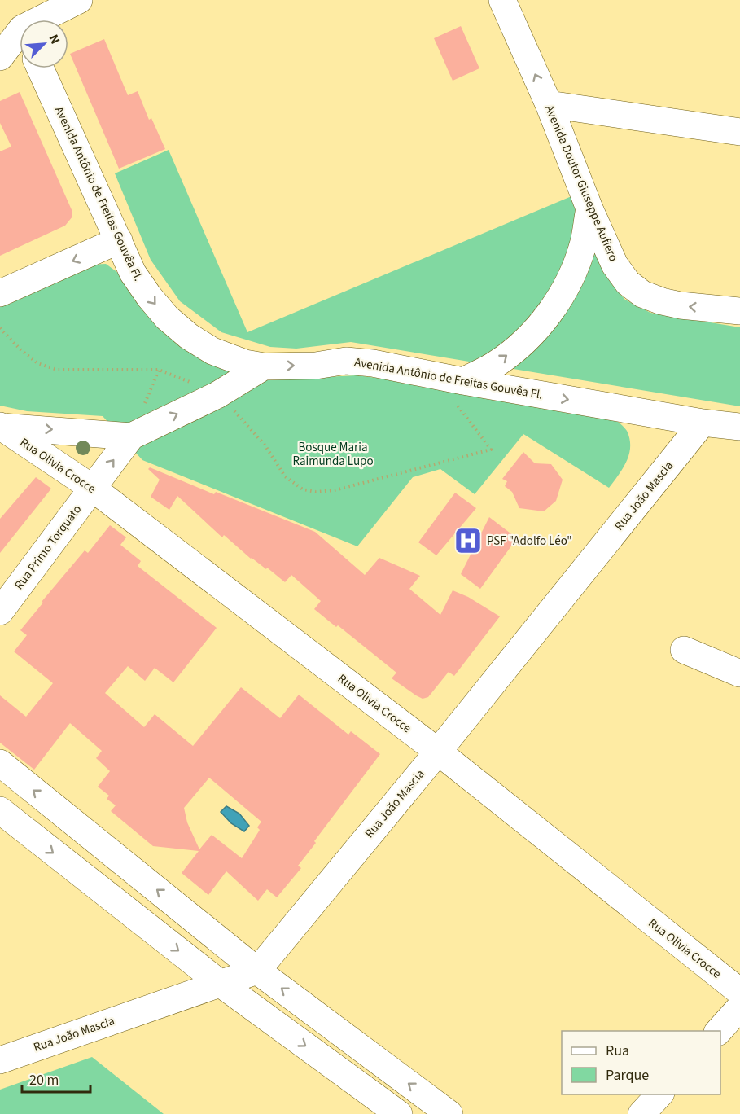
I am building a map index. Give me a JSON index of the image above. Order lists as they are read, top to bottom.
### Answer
{
  "streets": {
    "street": [
      "Avenida Doutor Giuseppe Aufiero",
      "Avenida Antônio de Freitas Gouvêa Fl.",
      "Rua Olivia Crocce",
      "Rua João Mascia",
      "Rua Primo Torquato"
    ]
  },
  "crossings": [
    ["Avenida Antônio de Freitas Gouvêa Fl.", "Rua João Mascia"],
    ["Rua Olivia Crocce", "Rua João Mascia"],
    ["Rua Olivia Crocce", "Rua Primo Torquato"]
  ],
  "one_way": ["Avenida Doutor Giuseppe Aufiero", "Avenida Antônio de Freitas Gouvêa Fl."],
  "parks": ["Bosque Maria Raimunda Lupo"],
  "places": {
    "hospital": ["PSF \"Adolfo Léo\""]
  },
  "legend": ["Rua", "Parque"],
  "scale_bar": "20 m",
  "north": "top right"
}
